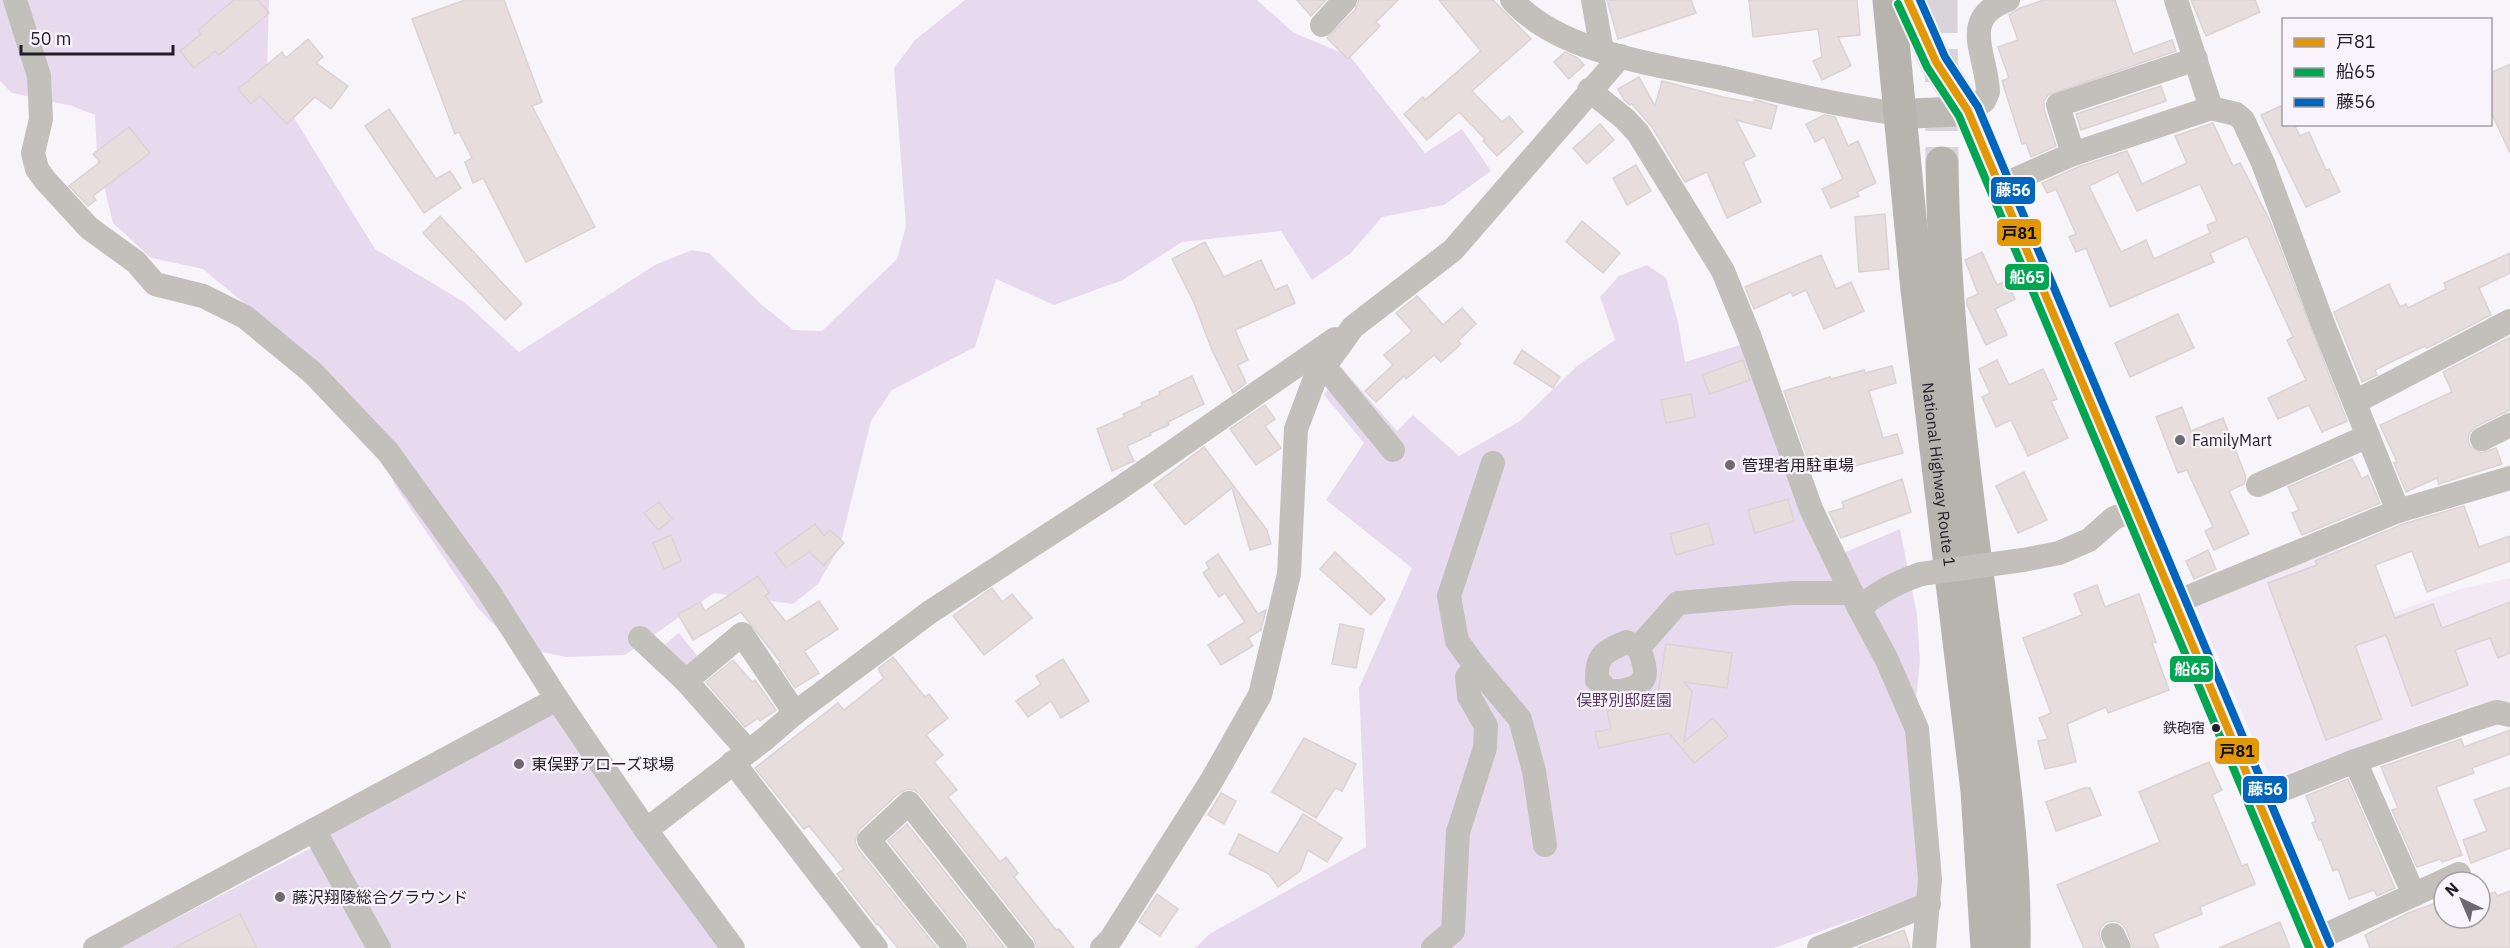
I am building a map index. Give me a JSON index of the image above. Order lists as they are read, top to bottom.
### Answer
{
  "streets": {
    "highway": ["National Highway Route 1"]
  },
  "parks": ["俣野別邸庭園"],
  "places": [
    "FamilyMart",
    "管理者用駐車場",
    "鉄砲宿",
    "東俣野アローズ球場",
    "藤沢翔陵総合グラウンド"
  ],
  "lines": ["transit line 戸81", "transit line 藤56", "transit line 船65"],
  "legend": ["戸81", "船65", "藤56"],
  "scale_bar": "50 m",
  "north": "top left"
}
